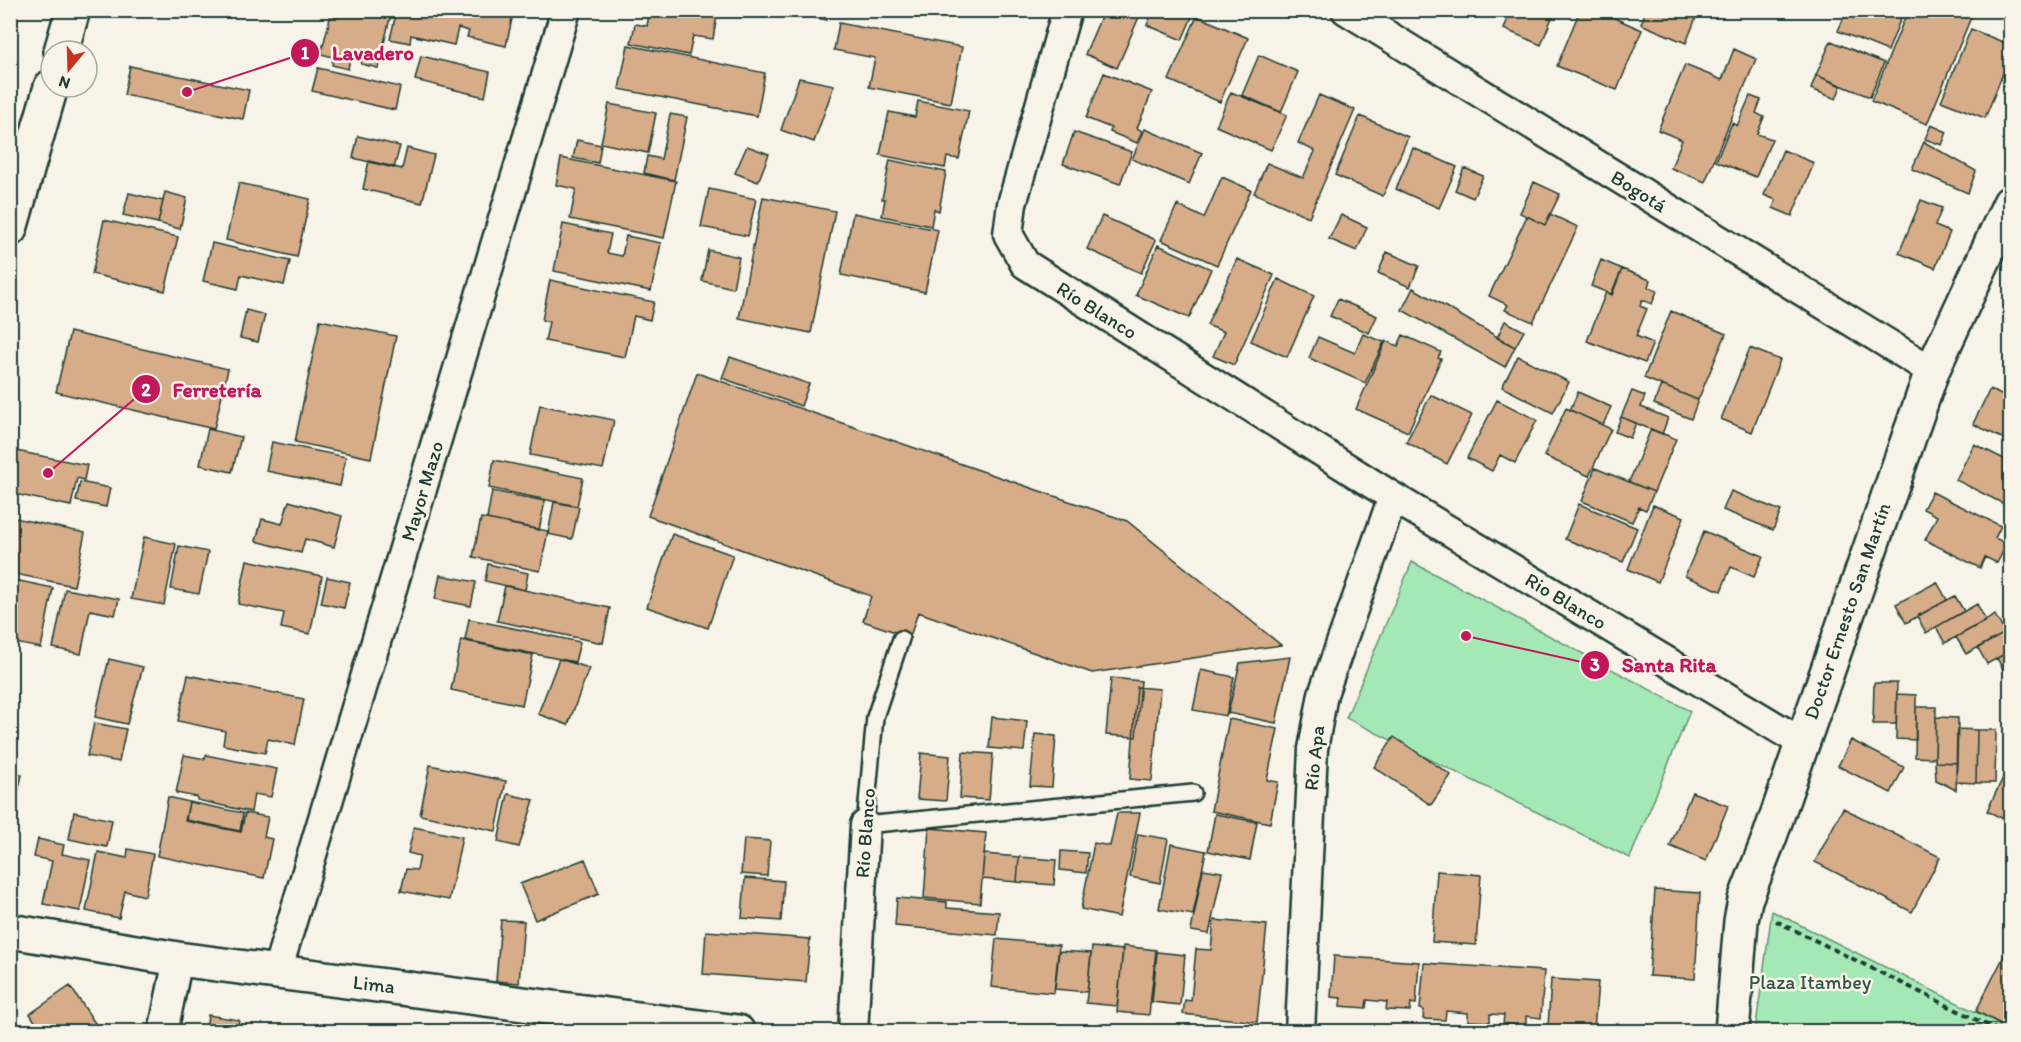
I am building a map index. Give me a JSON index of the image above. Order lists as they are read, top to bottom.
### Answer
{
  "streets": {
    "street": [
      "Bogotá",
      "Río Blanco",
      "Mayor Mazo",
      "Rio Blanco",
      "Doctor Ernesto San Martín",
      "Río Apa",
      "Lima"
    ]
  },
  "crossings": [
    ["Bogotá", "Doctor Ernesto San Martín"],
    ["Río Blanco", "Rio Blanco"],
    ["Río Blanco", "Río Apa"],
    ["Mayor Mazo", "Lima"],
    ["Rio Blanco", "Doctor Ernesto San Martín"],
    ["Rio Blanco", "Río Apa"]
  ],
  "parks": ["Plaza Itambey"],
  "places": ["Lavadero", "Ferretería", "Santa Rita"],
  "north": "bottom"
}
